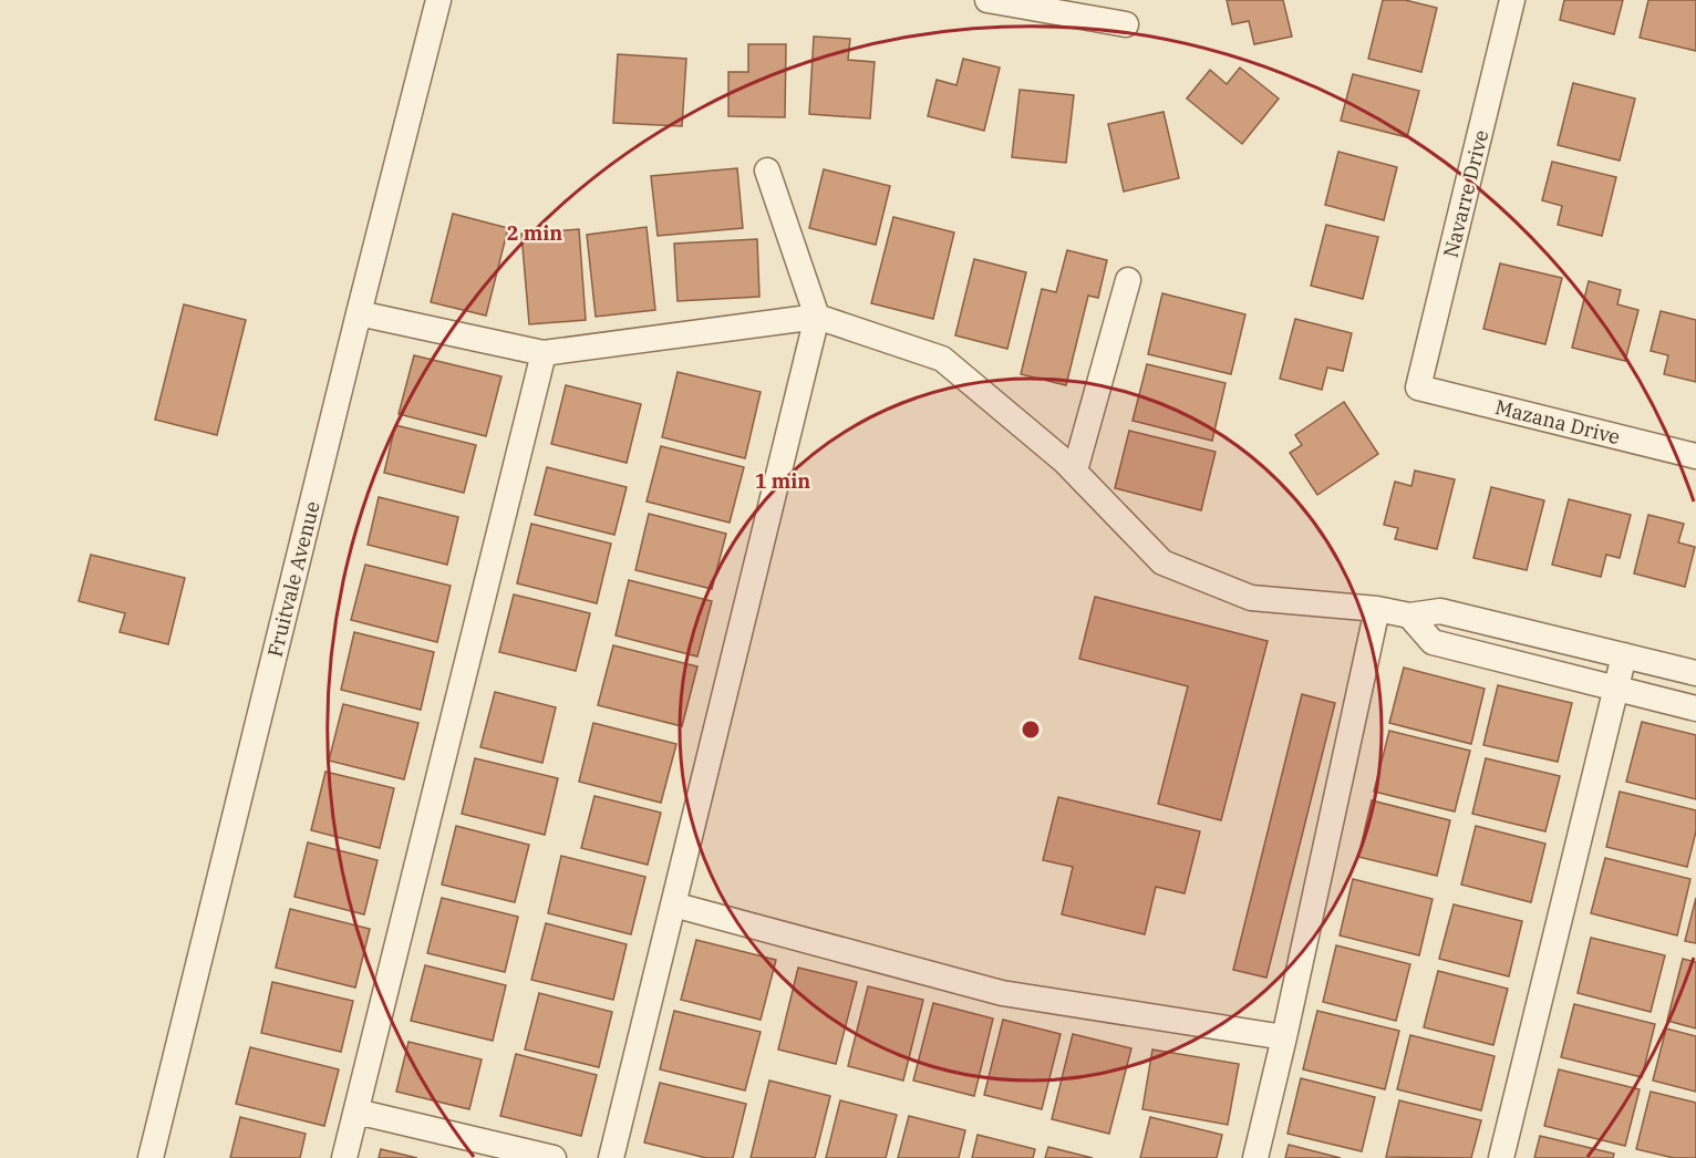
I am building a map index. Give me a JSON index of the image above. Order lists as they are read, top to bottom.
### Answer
{
  "streets": {
    "street": ["Navarre Drive", "Mazana Drive", "Fruitvale Avenue"]
  },
  "crossings": [
    ["Navarre Drive", "Mazana Drive"]
  ],
  "rings": ["2 min", "1 min"]
}
